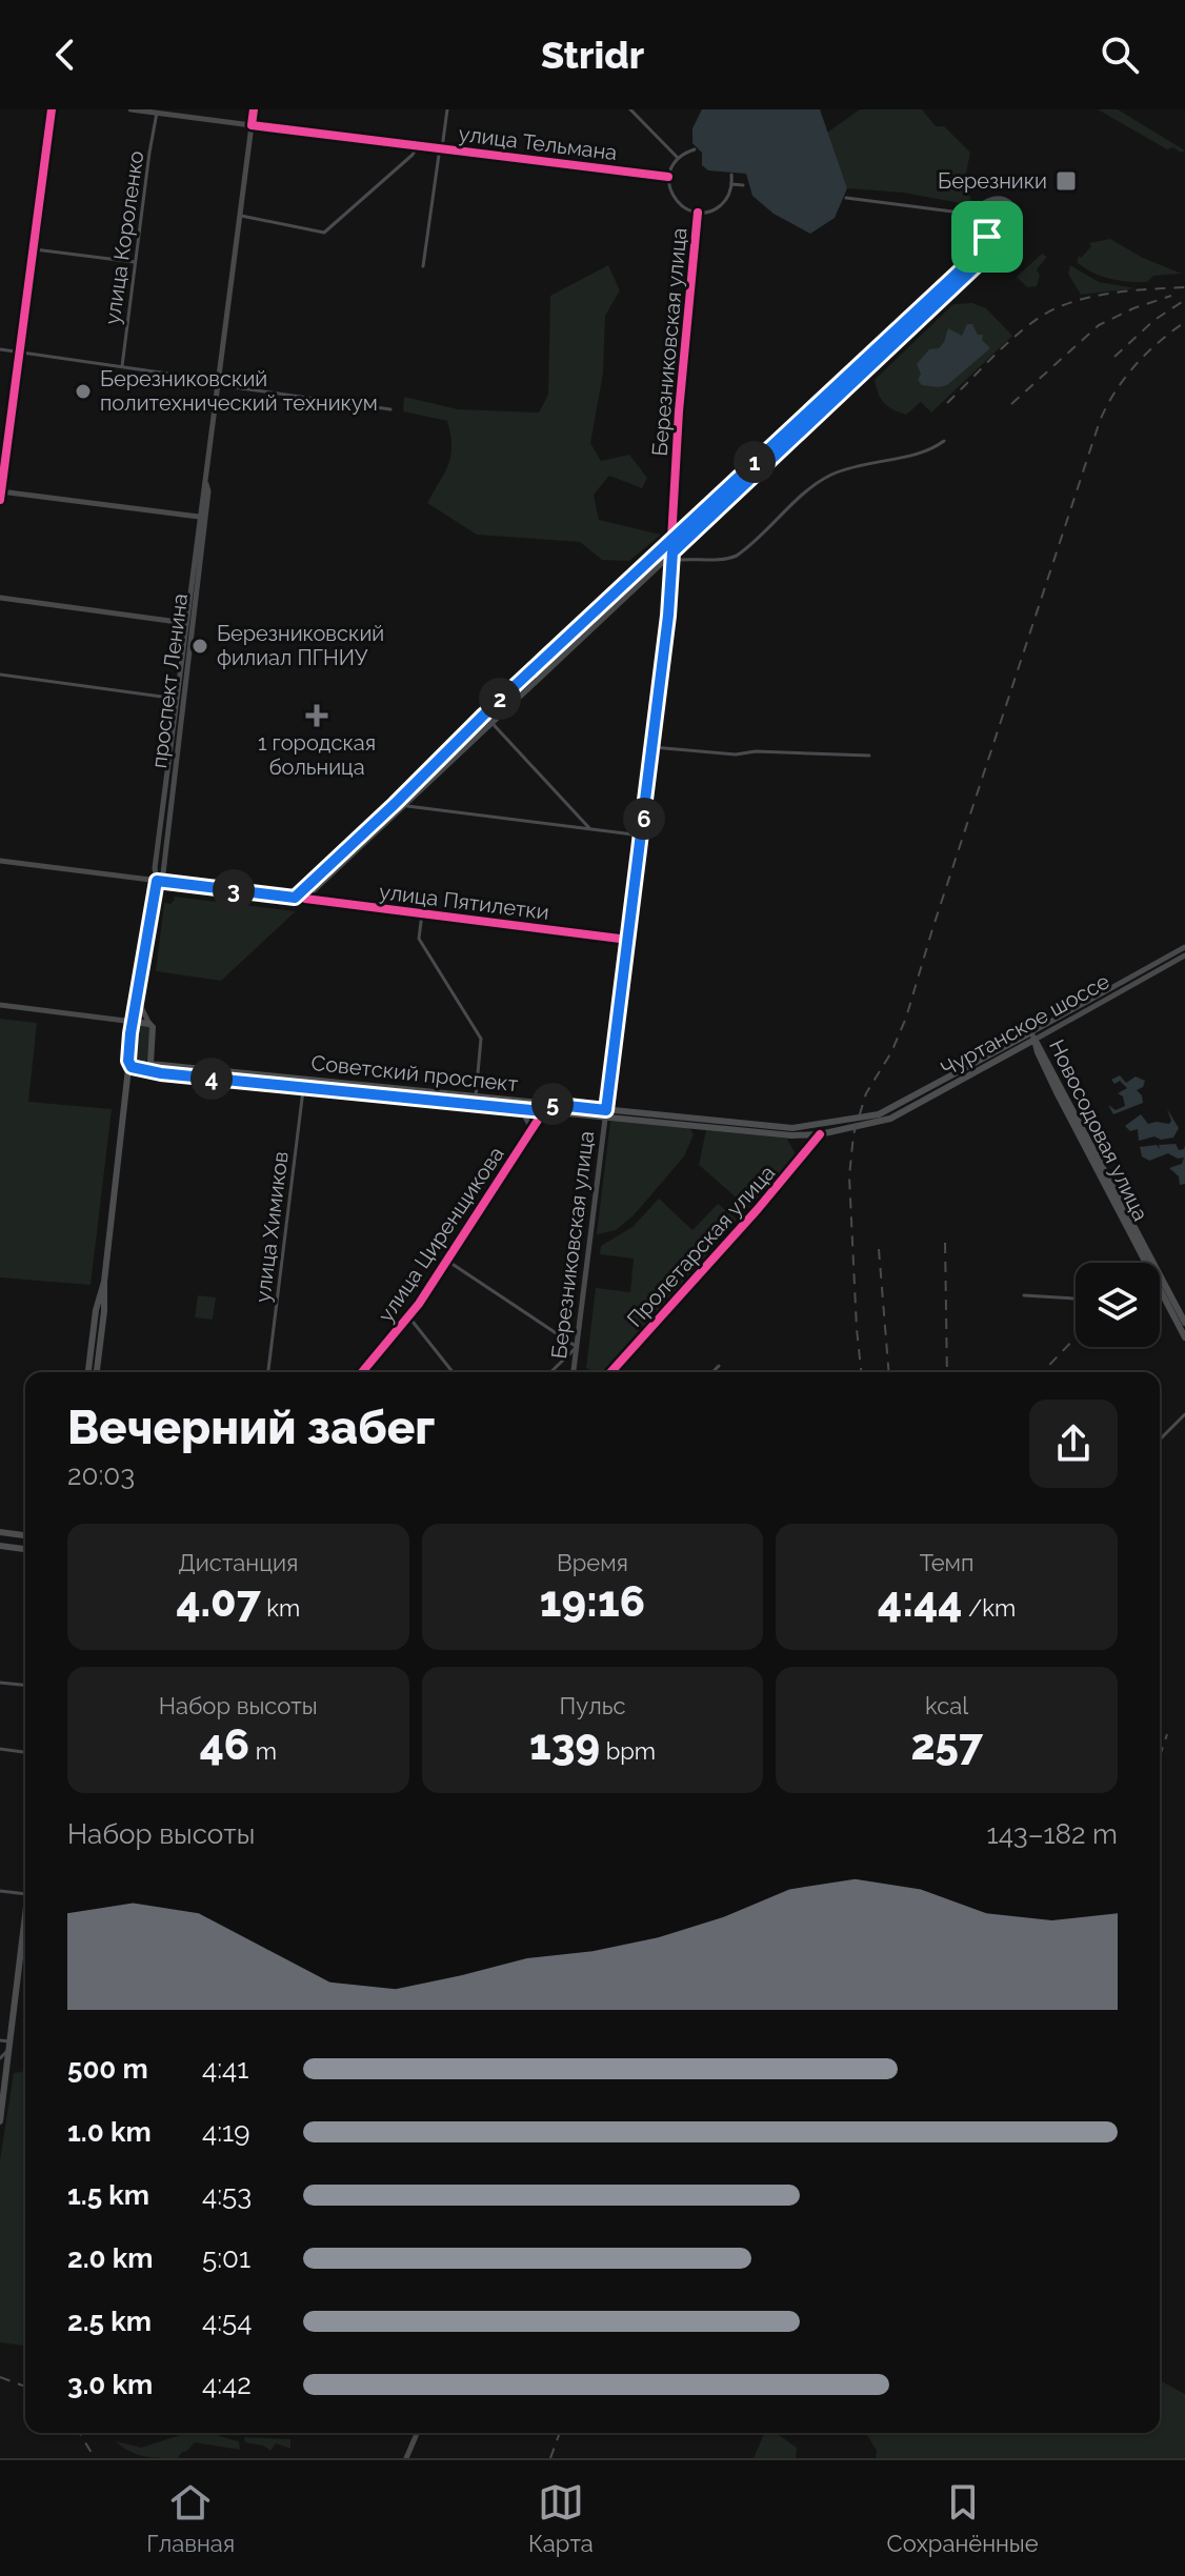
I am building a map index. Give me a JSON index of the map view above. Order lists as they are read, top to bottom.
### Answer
{
  "streets": {
    "main road": [
      "улица Тельмана",
      "Березниковская улица",
      "проспект Ленина",
      "улица Пятилетки",
      "Чуртанское шоссе",
      "Советский проспект",
      "Новосодовая улица",
      "улица Циренщикова"
    ],
    "street": ["улица Короленко", "улица Химиков", "Пролетарская улица"]
  },
  "crossings": [
    ["улица Тельмана", "улица Короленко"],
    ["улица Тельмана", "проспект Ленина"],
    ["Березниковская улица", "улица Пятилетки"],
    ["Березниковская улица", "Советский проспект"],
    ["проспект Ленина", "улица Пятилетки"],
    ["проспект Ленина", "Советский проспект"],
    ["Чуртанское шоссе", "Советский проспект"],
    ["Чуртанское шоссе", "Новосодовая улица"],
    ["Советский проспект", "улица Химиков"],
    ["Советский проспект", "улица Циренщикова"],
    ["Советский проспект", "Пролетарская улица"]
  ],
  "places": {
    "transit": ["Березники"],
    "other": ["Березниковский политехнический техникум", "Березниковский филиал ПГНИУ"],
    "health": ["1 городская больница"]
  },
  "page": {
    "header": "Stridr",
    "pins": [
      "1",
      "2",
      "6",
      "3",
      "4",
      "5"
    ],
    "heading": ["Вечерний забег", "20:03"],
    "stats": [
      ["Дистанция", "4.07 km"],
      ["Время", "19:16"],
      ["Темп", "4:44 /km"],
      ["Набор высоты", "46 m"],
      ["Пульс", "139 bpm"],
      ["kcal", "257"]
    ],
    "chart": ["Набор высоты", "143–182 m"],
    "list": [
      {
        "name": "500 m",
        "note": "4:41"
      },
      {
        "name": "1.0 km",
        "note": "4:19"
      },
      {
        "name": "1.5 km",
        "note": "4:53"
      },
      {
        "name": "2.0 km",
        "note": "5:01"
      },
      {
        "name": "2.5 km",
        "note": "4:54"
      },
      {
        "name": "3.0 km",
        "note": "4:42"
      }
    ],
    "tabs": ["Главная", "Карта", "Сохранённые"]
  }
}
